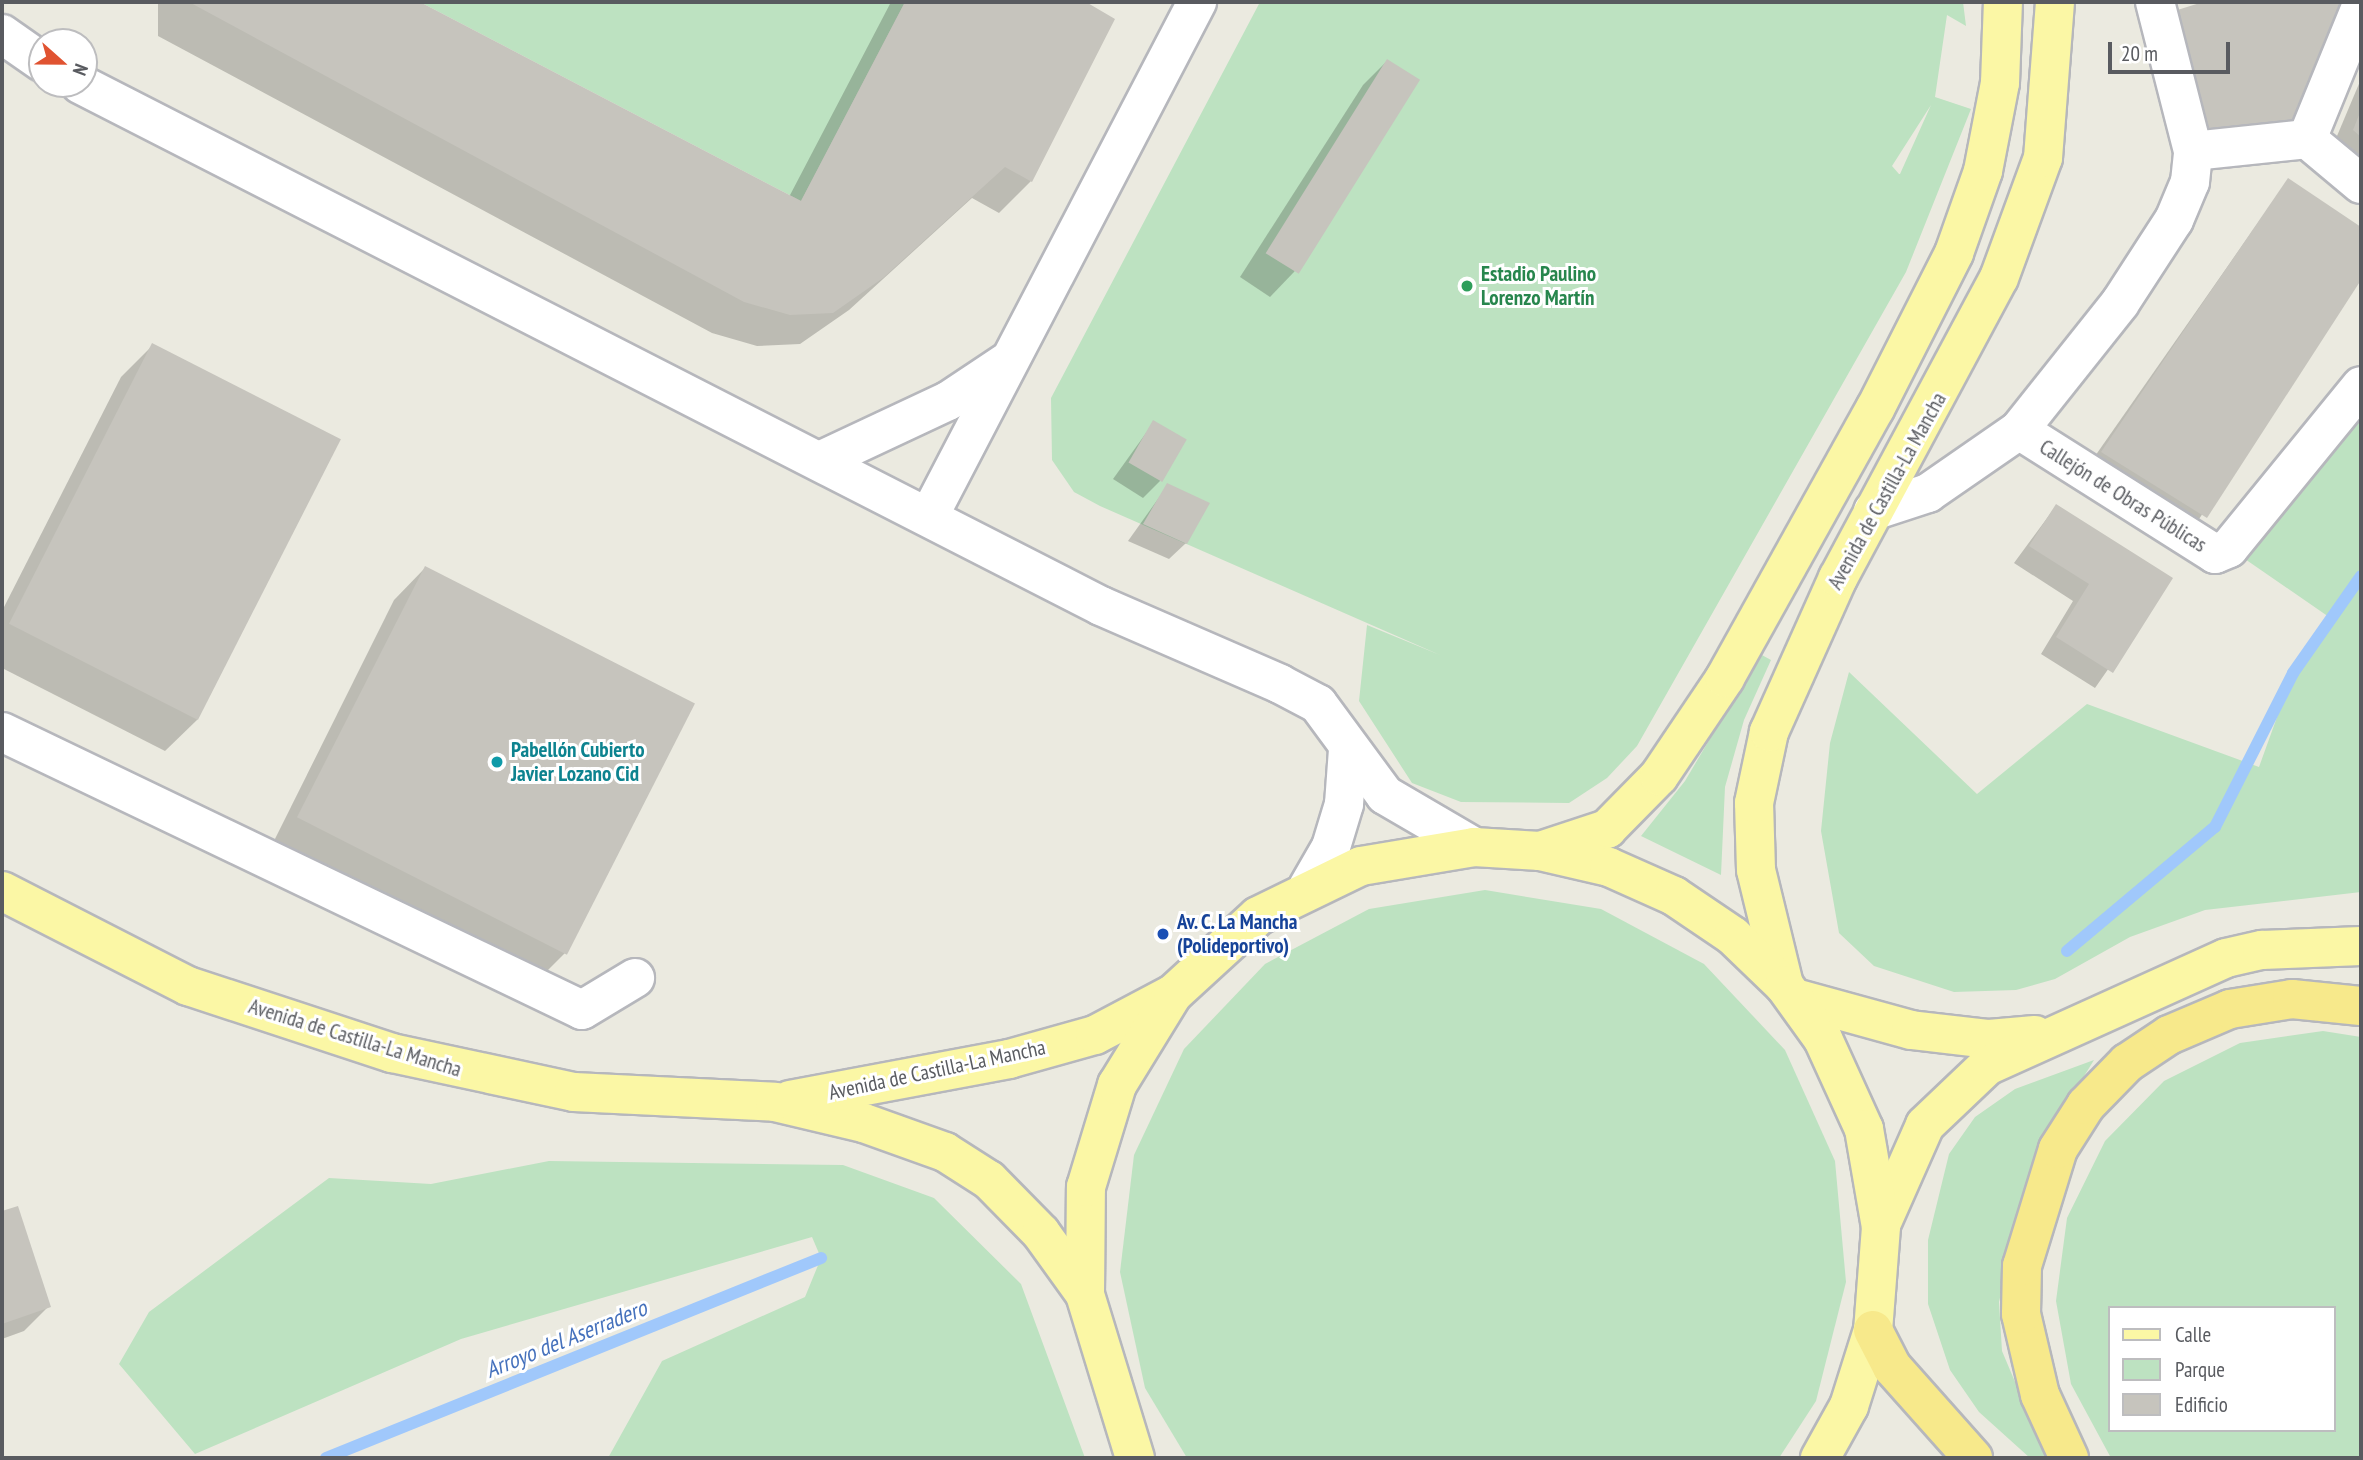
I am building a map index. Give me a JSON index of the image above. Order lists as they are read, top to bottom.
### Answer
{
  "streets": {
    "main road": ["Avenida de Castilla-La Mancha"],
    "street": ["Callejón de Obras Públicas"]
  },
  "water": ["Arroyo del Aserradero"],
  "places": ["Estadio Paulino Lorenzo Martín", "Pabellón Cubierto Javier Lozano Cid", "Av. C. La Mancha (Polideportivo)"],
  "legend": ["Calle", "Parque", "Edificio"],
  "scale_bar": "20 m",
  "north": "right"
}
